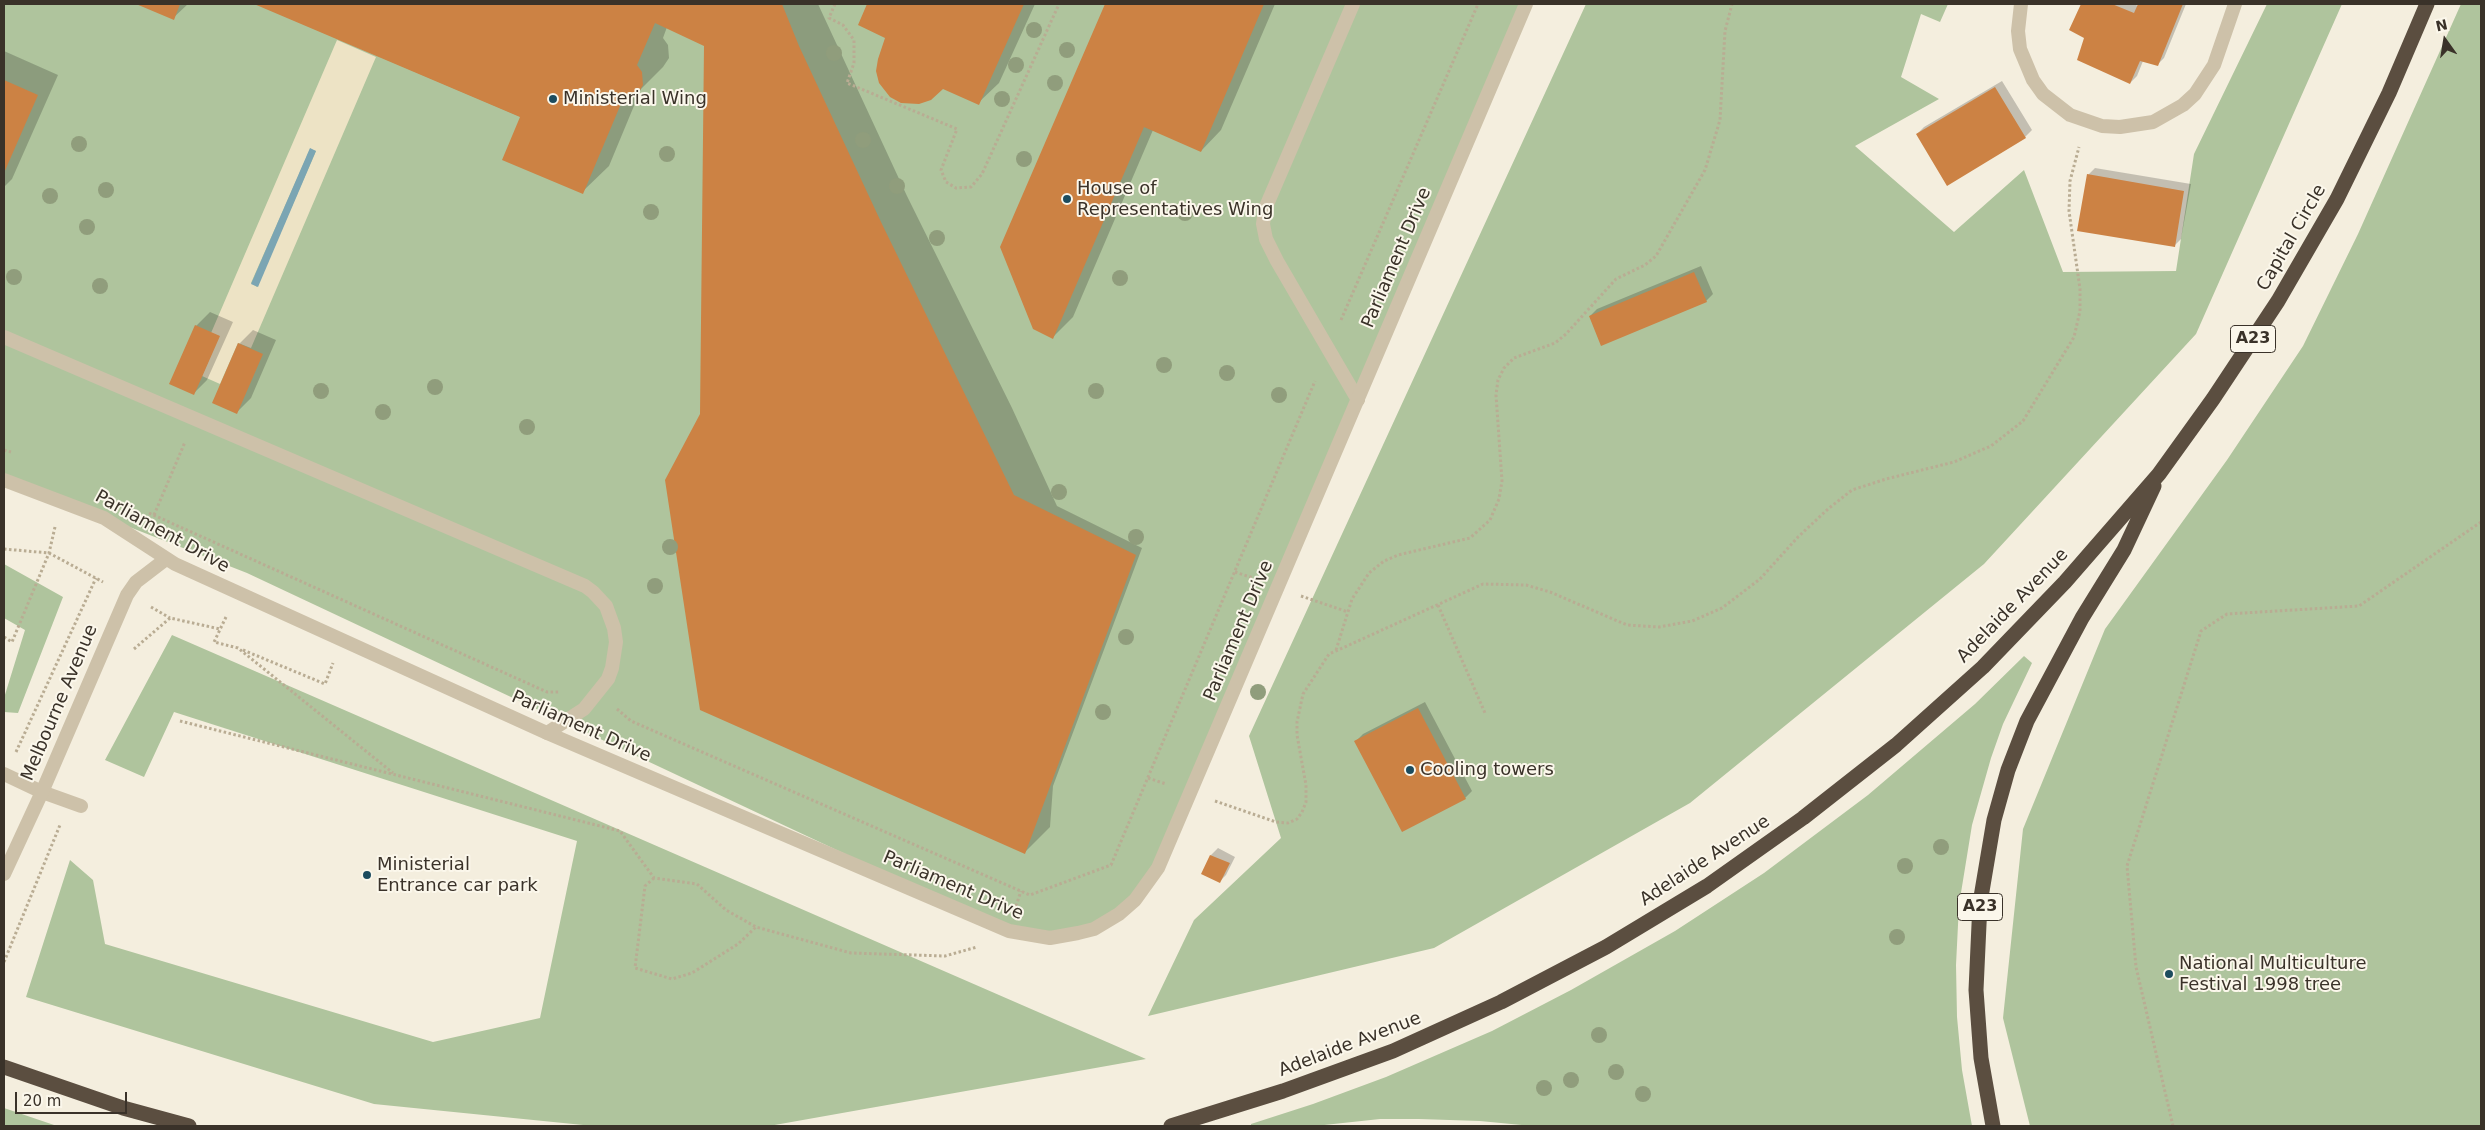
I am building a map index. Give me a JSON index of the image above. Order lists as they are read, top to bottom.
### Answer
{
  "streets": {
    "highway": ["Capital Circle", "A23", "Adelaide Avenue"],
    "street": ["Parliament Drive", "Melbourne Avenue"]
  },
  "crossings": [
    ["Capital Circle", "A23"],
    ["Capital Circle", "Adelaide Avenue"],
    ["Parliament Drive", "Melbourne Avenue"],
    ["A23", "Adelaide Avenue"]
  ],
  "places": [
    "Ministerial Wing",
    "House of Representatives Wing",
    "Cooling towers",
    "Ministerial Entrance car park",
    "National Multiculture Festival 1998 tree"
  ],
  "scale_bar": "20 m",
  "north": "top"
}
